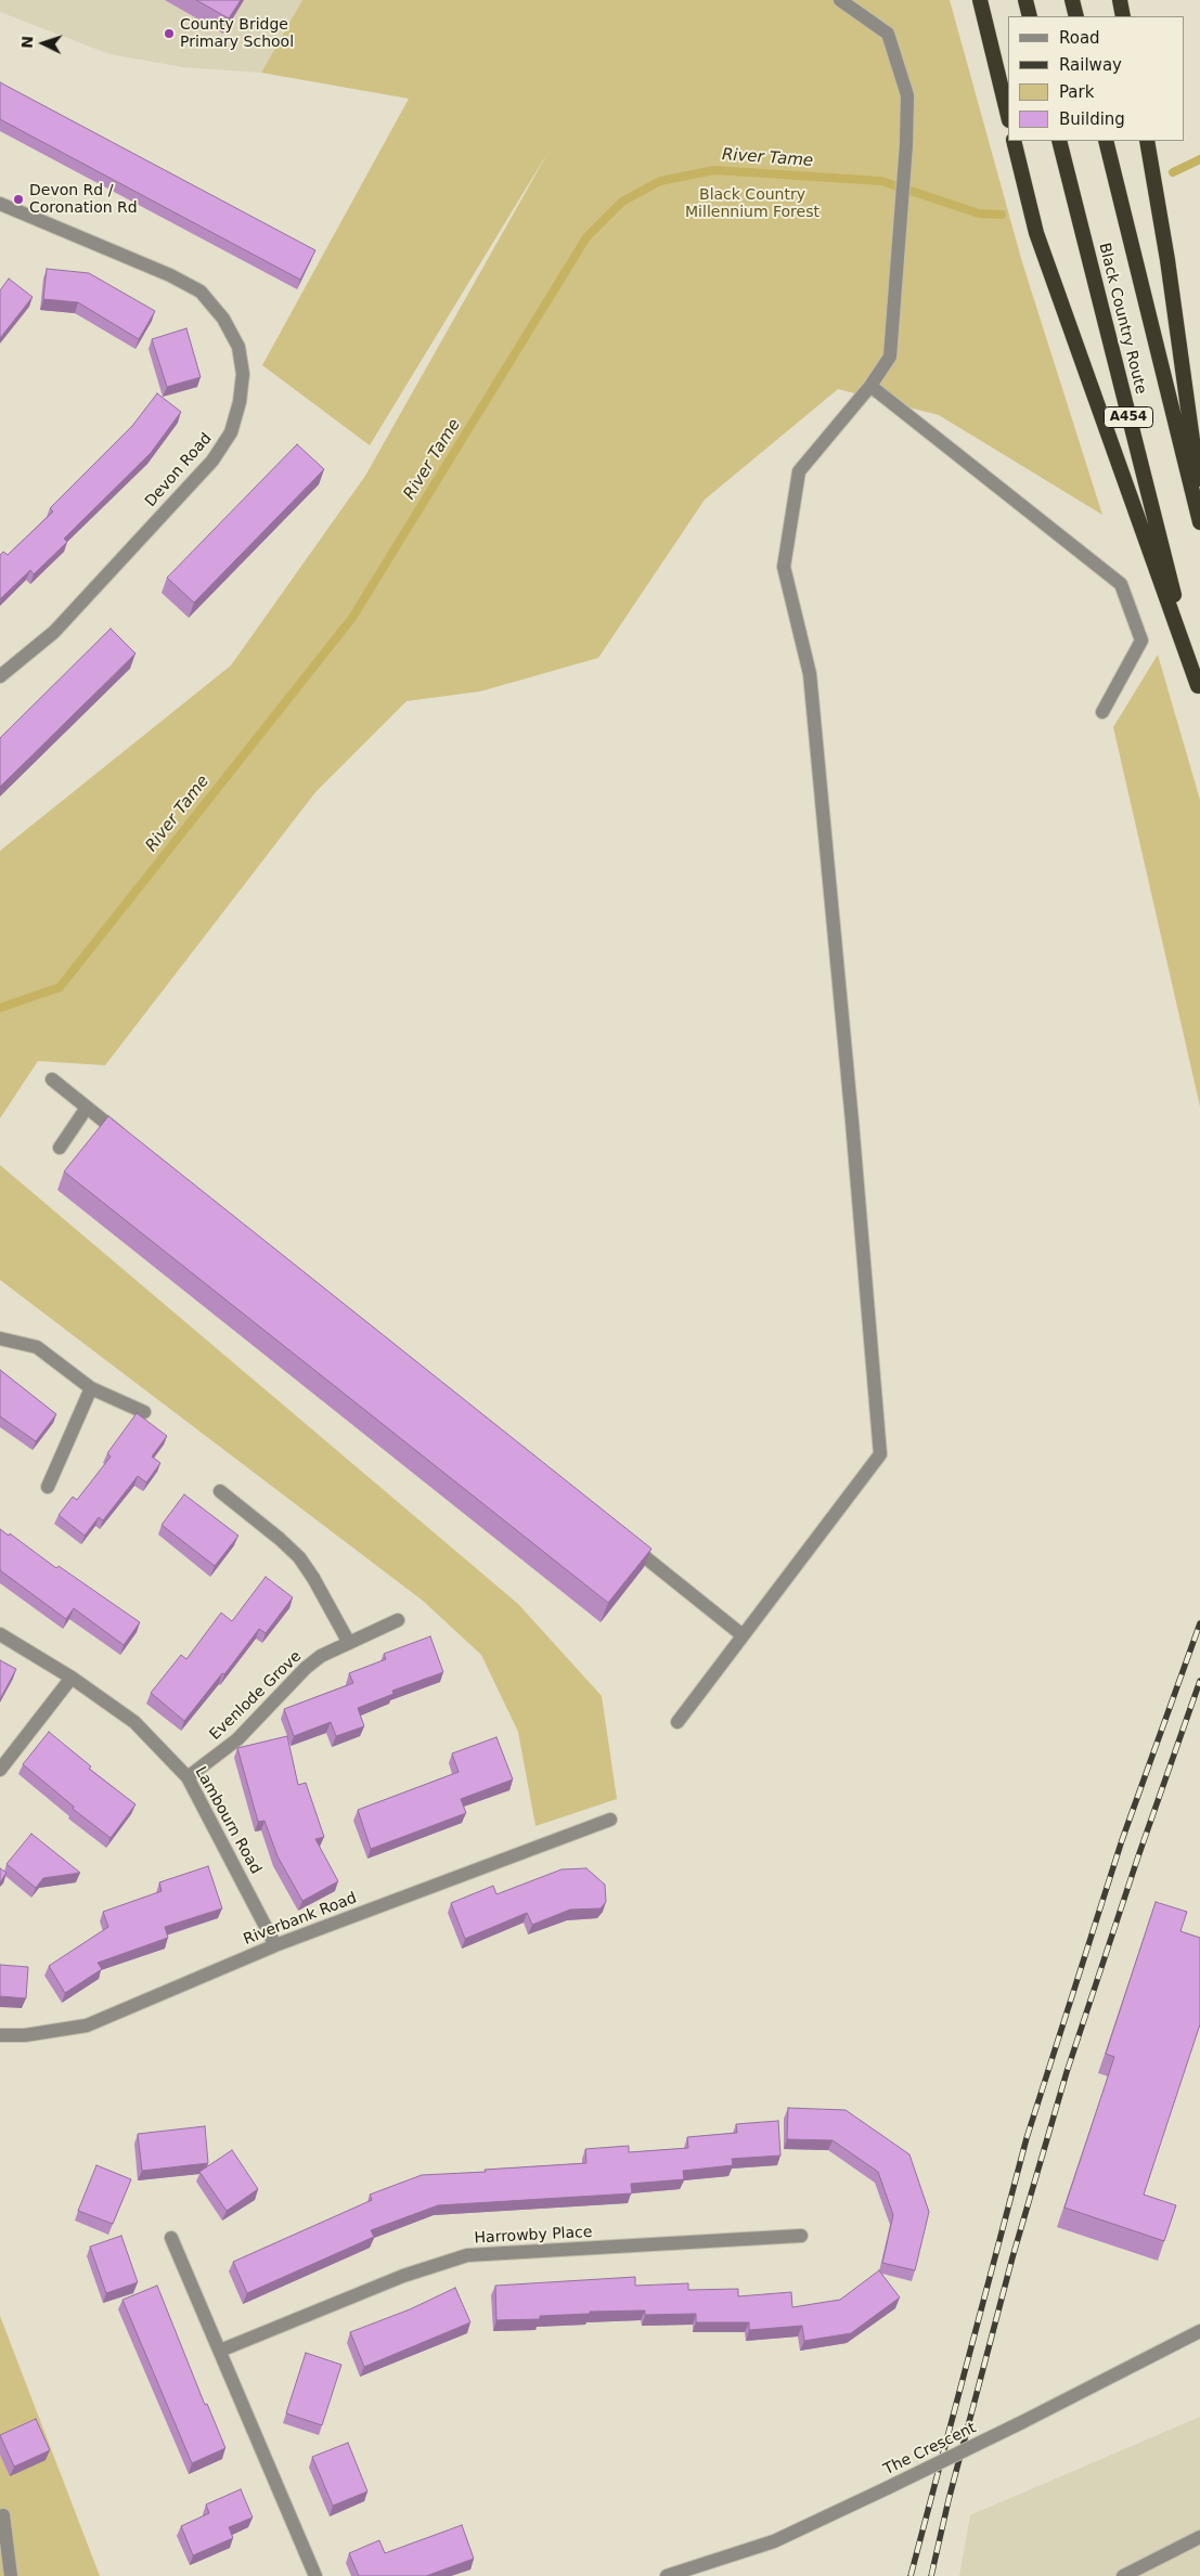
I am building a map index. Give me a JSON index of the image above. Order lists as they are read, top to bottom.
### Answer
{
  "streets": {
    "highway": ["Black Country Route", "A454"],
    "street": [
      "Devon Road",
      "Evenlode Grove",
      "Lambourn Road",
      "Riverbank Road",
      "Harrowby Place",
      "The Crescent"
    ]
  },
  "crossings": [
    ["Evenlode Grove", "Lambourn Road"],
    ["Lambourn Road", "Riverbank Road"]
  ],
  "water": ["River Tame"],
  "parks": ["Black Country Millennium Forest"],
  "places": ["County Bridge Primary School", "Devon Rd / Coronation Rd"],
  "legend": [
    "Road",
    "Railway",
    "Park",
    "Building"
  ],
  "north": "left"
}
